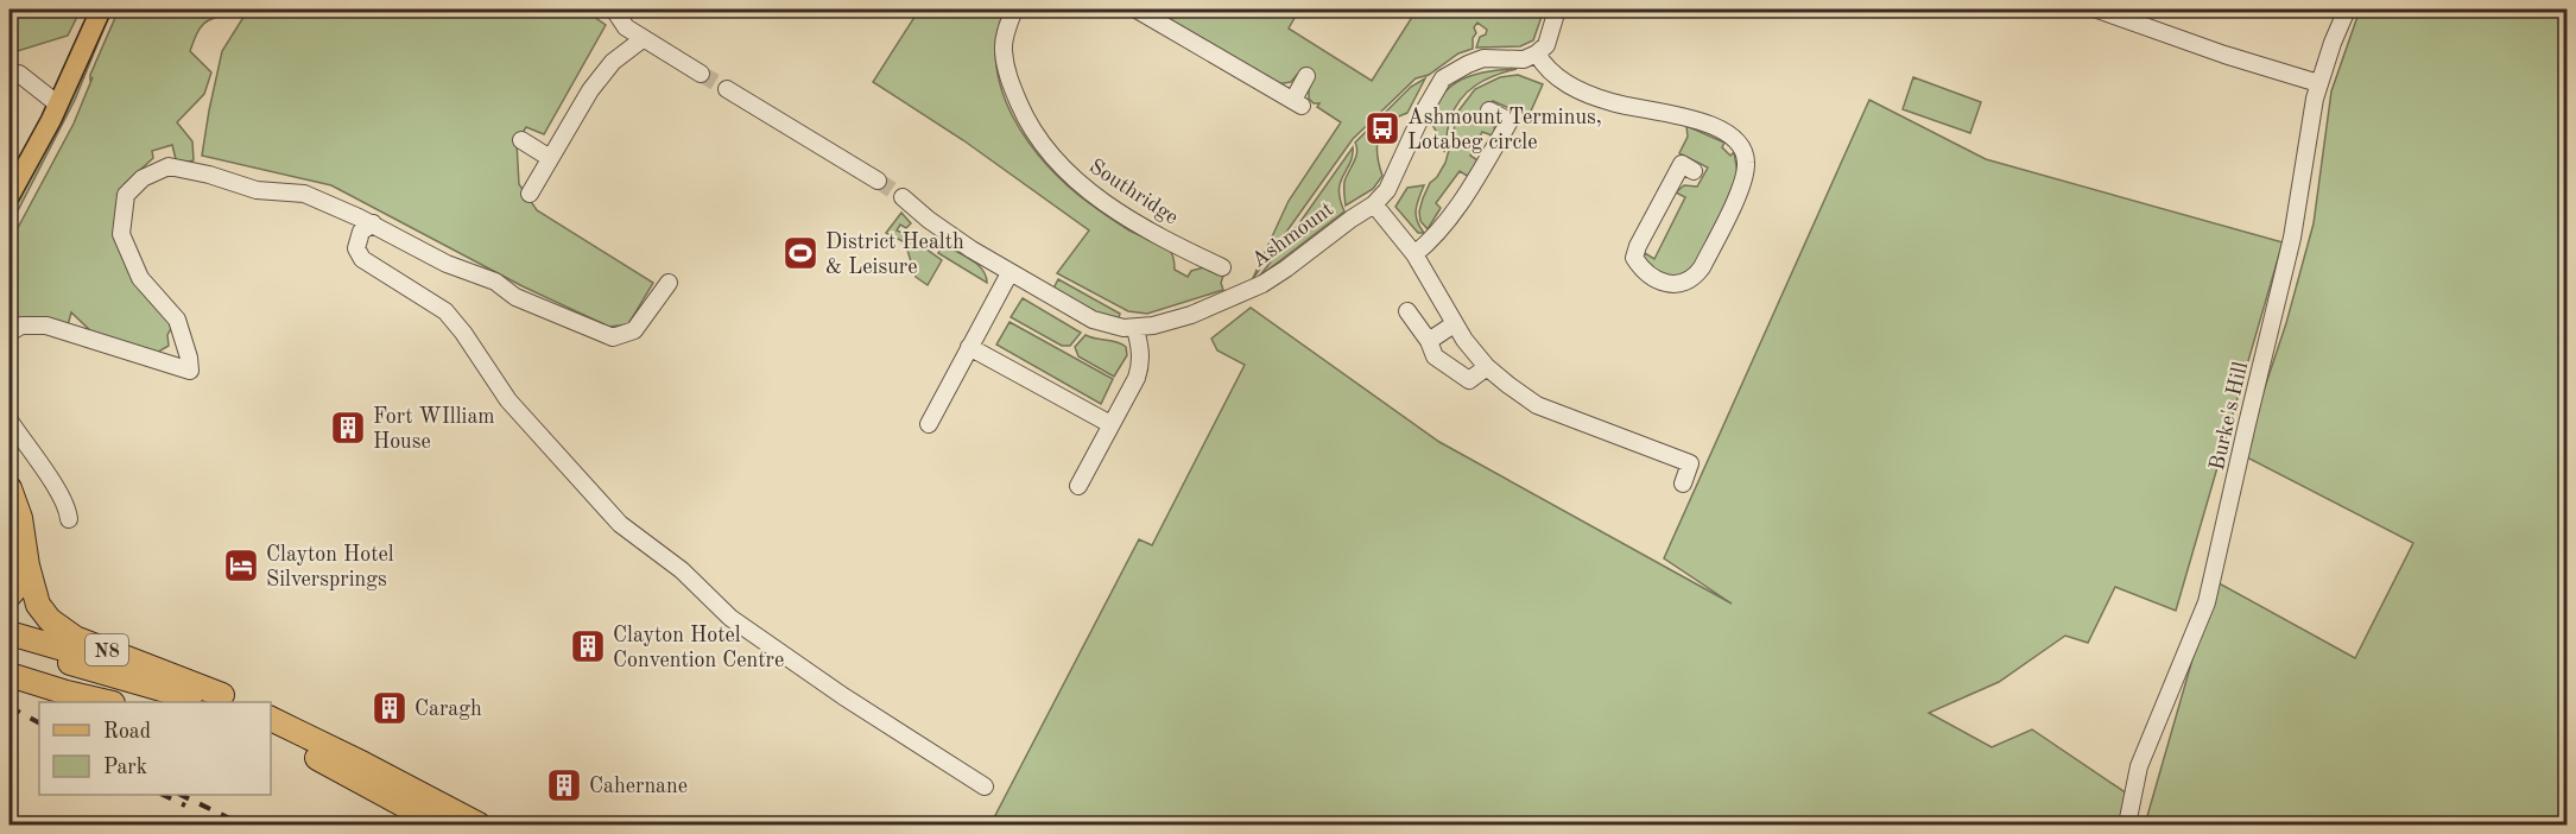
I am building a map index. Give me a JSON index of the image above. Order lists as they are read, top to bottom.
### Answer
{
  "streets": {
    "highway": ["N8"],
    "street": ["Southridge", "Ashmount", "Burke's Hill"]
  },
  "places": {
    "bus stop": ["Ashmount Terminus, Lotabeg circle"],
    "sports": ["District Health & Leisure"],
    "building": [
      "Fort WIlliam House",
      "Clayton Hotel Convention Centre",
      "Caragh",
      "Cahernane"
    ],
    "hotel": ["Clayton Hotel Silversprings"]
  },
  "legend": ["Road", "Park"]
}
